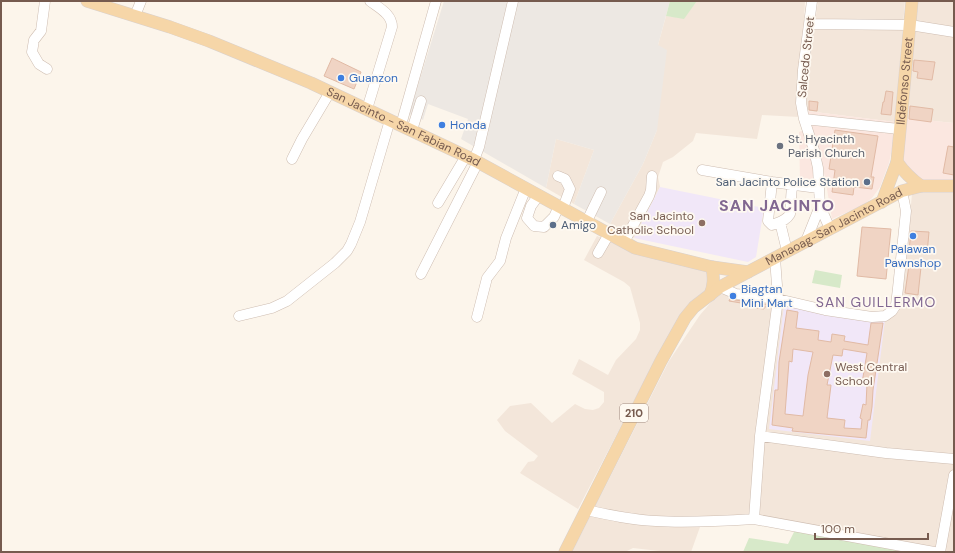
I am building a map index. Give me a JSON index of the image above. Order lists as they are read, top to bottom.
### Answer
{
  "streets": {
    "main road": [
      "Ildefonso Street",
      "San Jacinto - San Fabian Road",
      "Manaoag-San Jacinto Road",
      "210"
    ],
    "street": ["Salcedo Street"]
  },
  "crossings": [
    ["Salcedo Street", "Manaoag-San Jacinto Road"],
    ["Ildefonso Street", "Manaoag-San Jacinto Road"],
    ["San Jacinto - San Fabian Road", "Manaoag-San Jacinto Road"],
    ["Manaoag-San Jacinto Road", "210"]
  ],
  "districts": ["SAN JACINTO", "SAN GUILLERMO"],
  "places": [
    "Guanzon",
    "Honda",
    "St. Hyacinth Parish Church",
    "San Jacinto Police Station",
    "San Jacinto Catholic School",
    "Amigo",
    "Palawan Pawnshop",
    "Biagtan Mini Mart",
    "West Central School"
  ],
  "scale_bar": "100 m"
}
